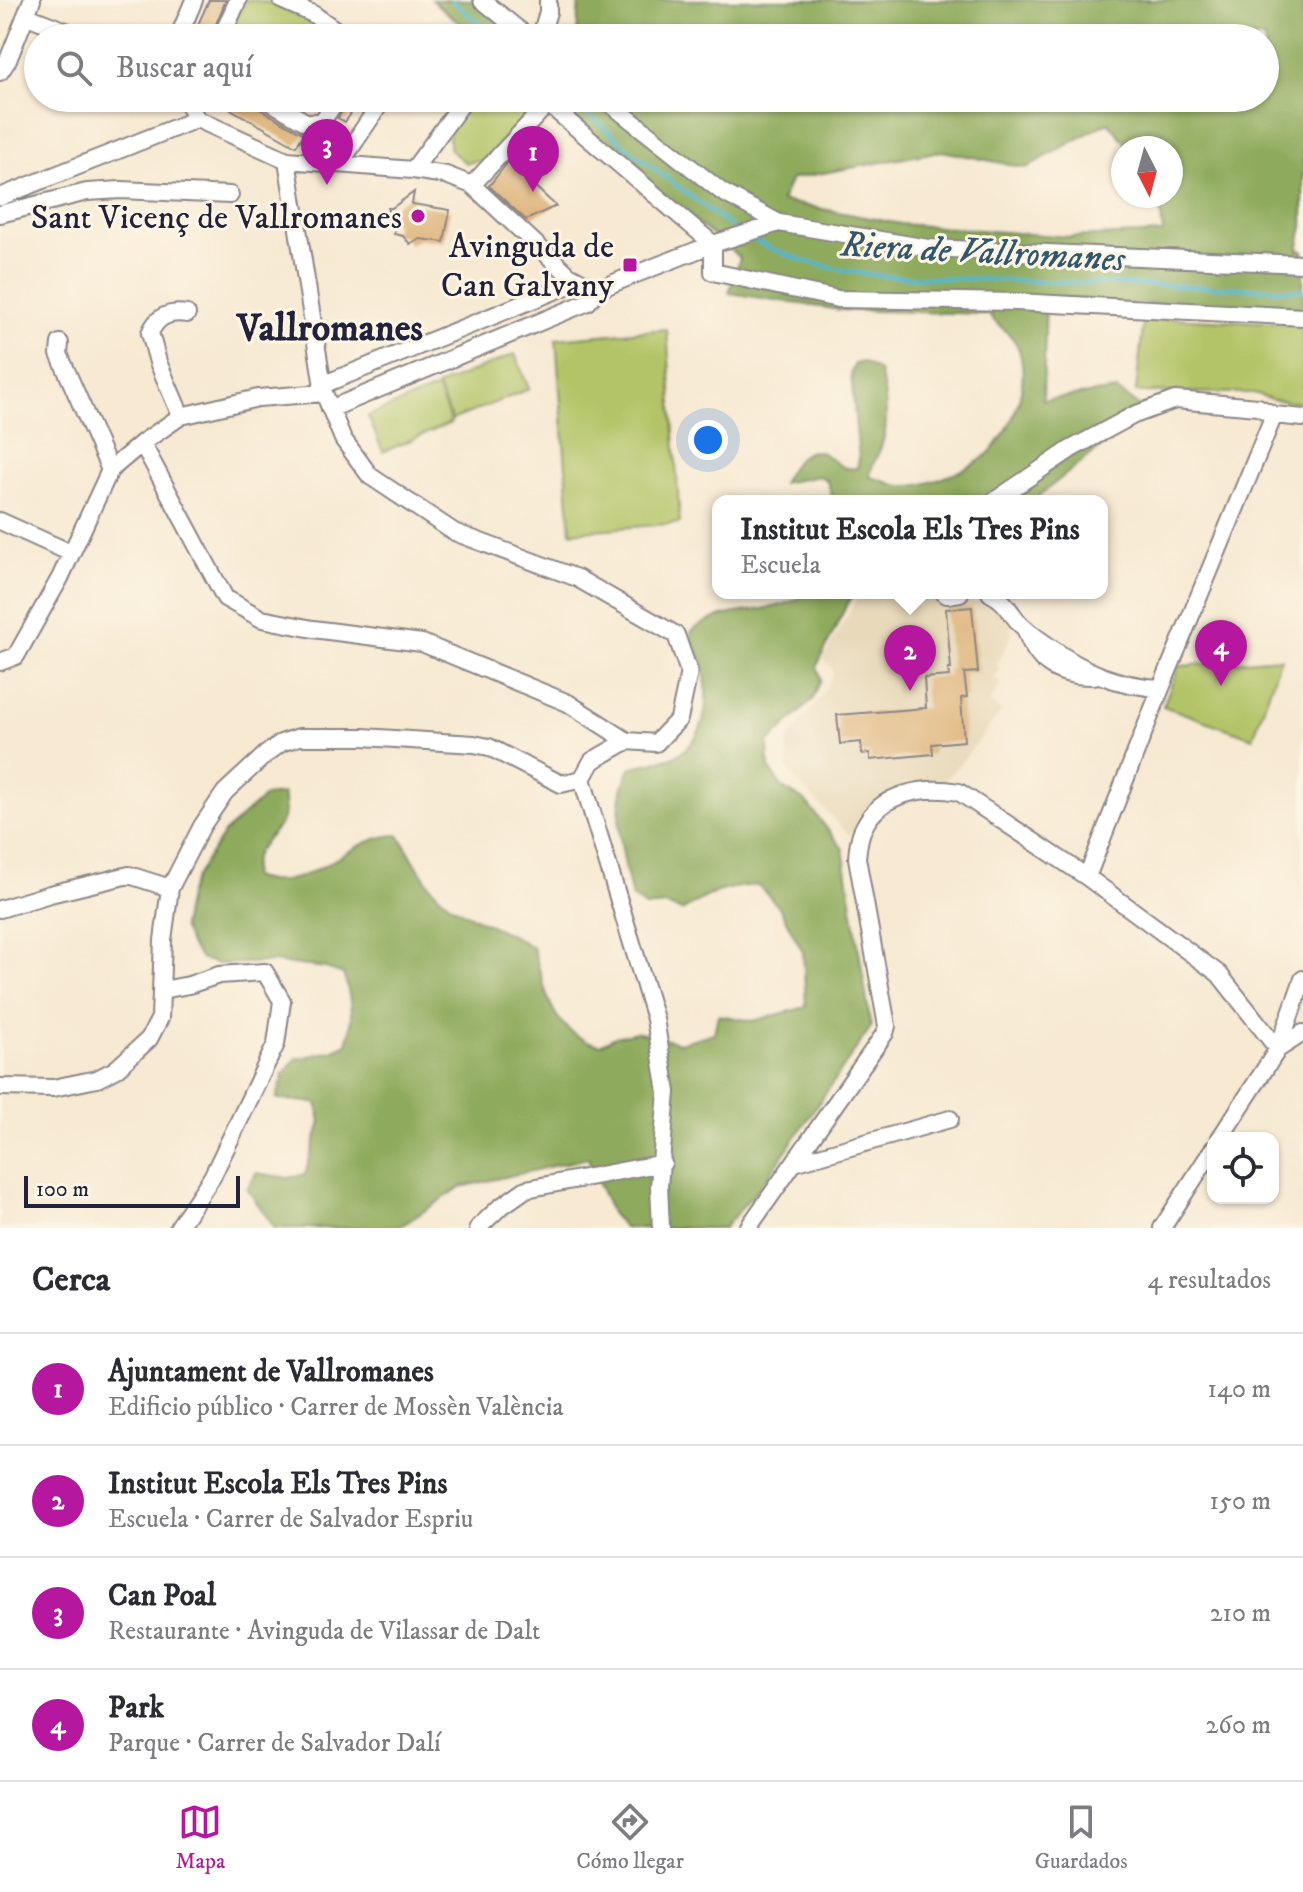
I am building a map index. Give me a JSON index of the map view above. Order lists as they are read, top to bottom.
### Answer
{
  "districts": ["Vallromanes"],
  "water": ["Riera de Vallromanes"],
  "places": {
    "other": ["Sant Vicenç de Vallromanes"],
    "transit": ["Avinguda de Can Galvany"]
  },
  "scale_bar": "100 m",
  "north": "bottom",
  "page": {
    "search": "Buscar aquí",
    "pins": [
      "3",
      "1",
      "4",
      "2"
    ],
    "popup": ["Institut Escola Els Tres Pins", "Escuela"],
    "scale": "100 m",
    "heading": ["Cerca", "4 resultados"],
    "list": [
      {
        "mark": "1",
        "name": "Ajuntament de Vallromanes",
        "note": "Edificio público · Carrer de Mossèn València",
        "value": "140 m"
      },
      {
        "mark": "2",
        "name": "Institut Escola Els Tres Pins",
        "note": "Escuela · Carrer de Salvador Espriu",
        "value": "150 m"
      },
      {
        "mark": "3",
        "name": "Can Poal",
        "note": "Restaurante · Avinguda de Vilassar de Dalt",
        "value": "210 m"
      },
      {
        "mark": "4",
        "name": "Park",
        "note": "Parque · Carrer de Salvador Dalí",
        "value": "260 m"
      }
    ],
    "nav": ["Mapa", "Cómo llegar", "Guardados"]
  }
}
